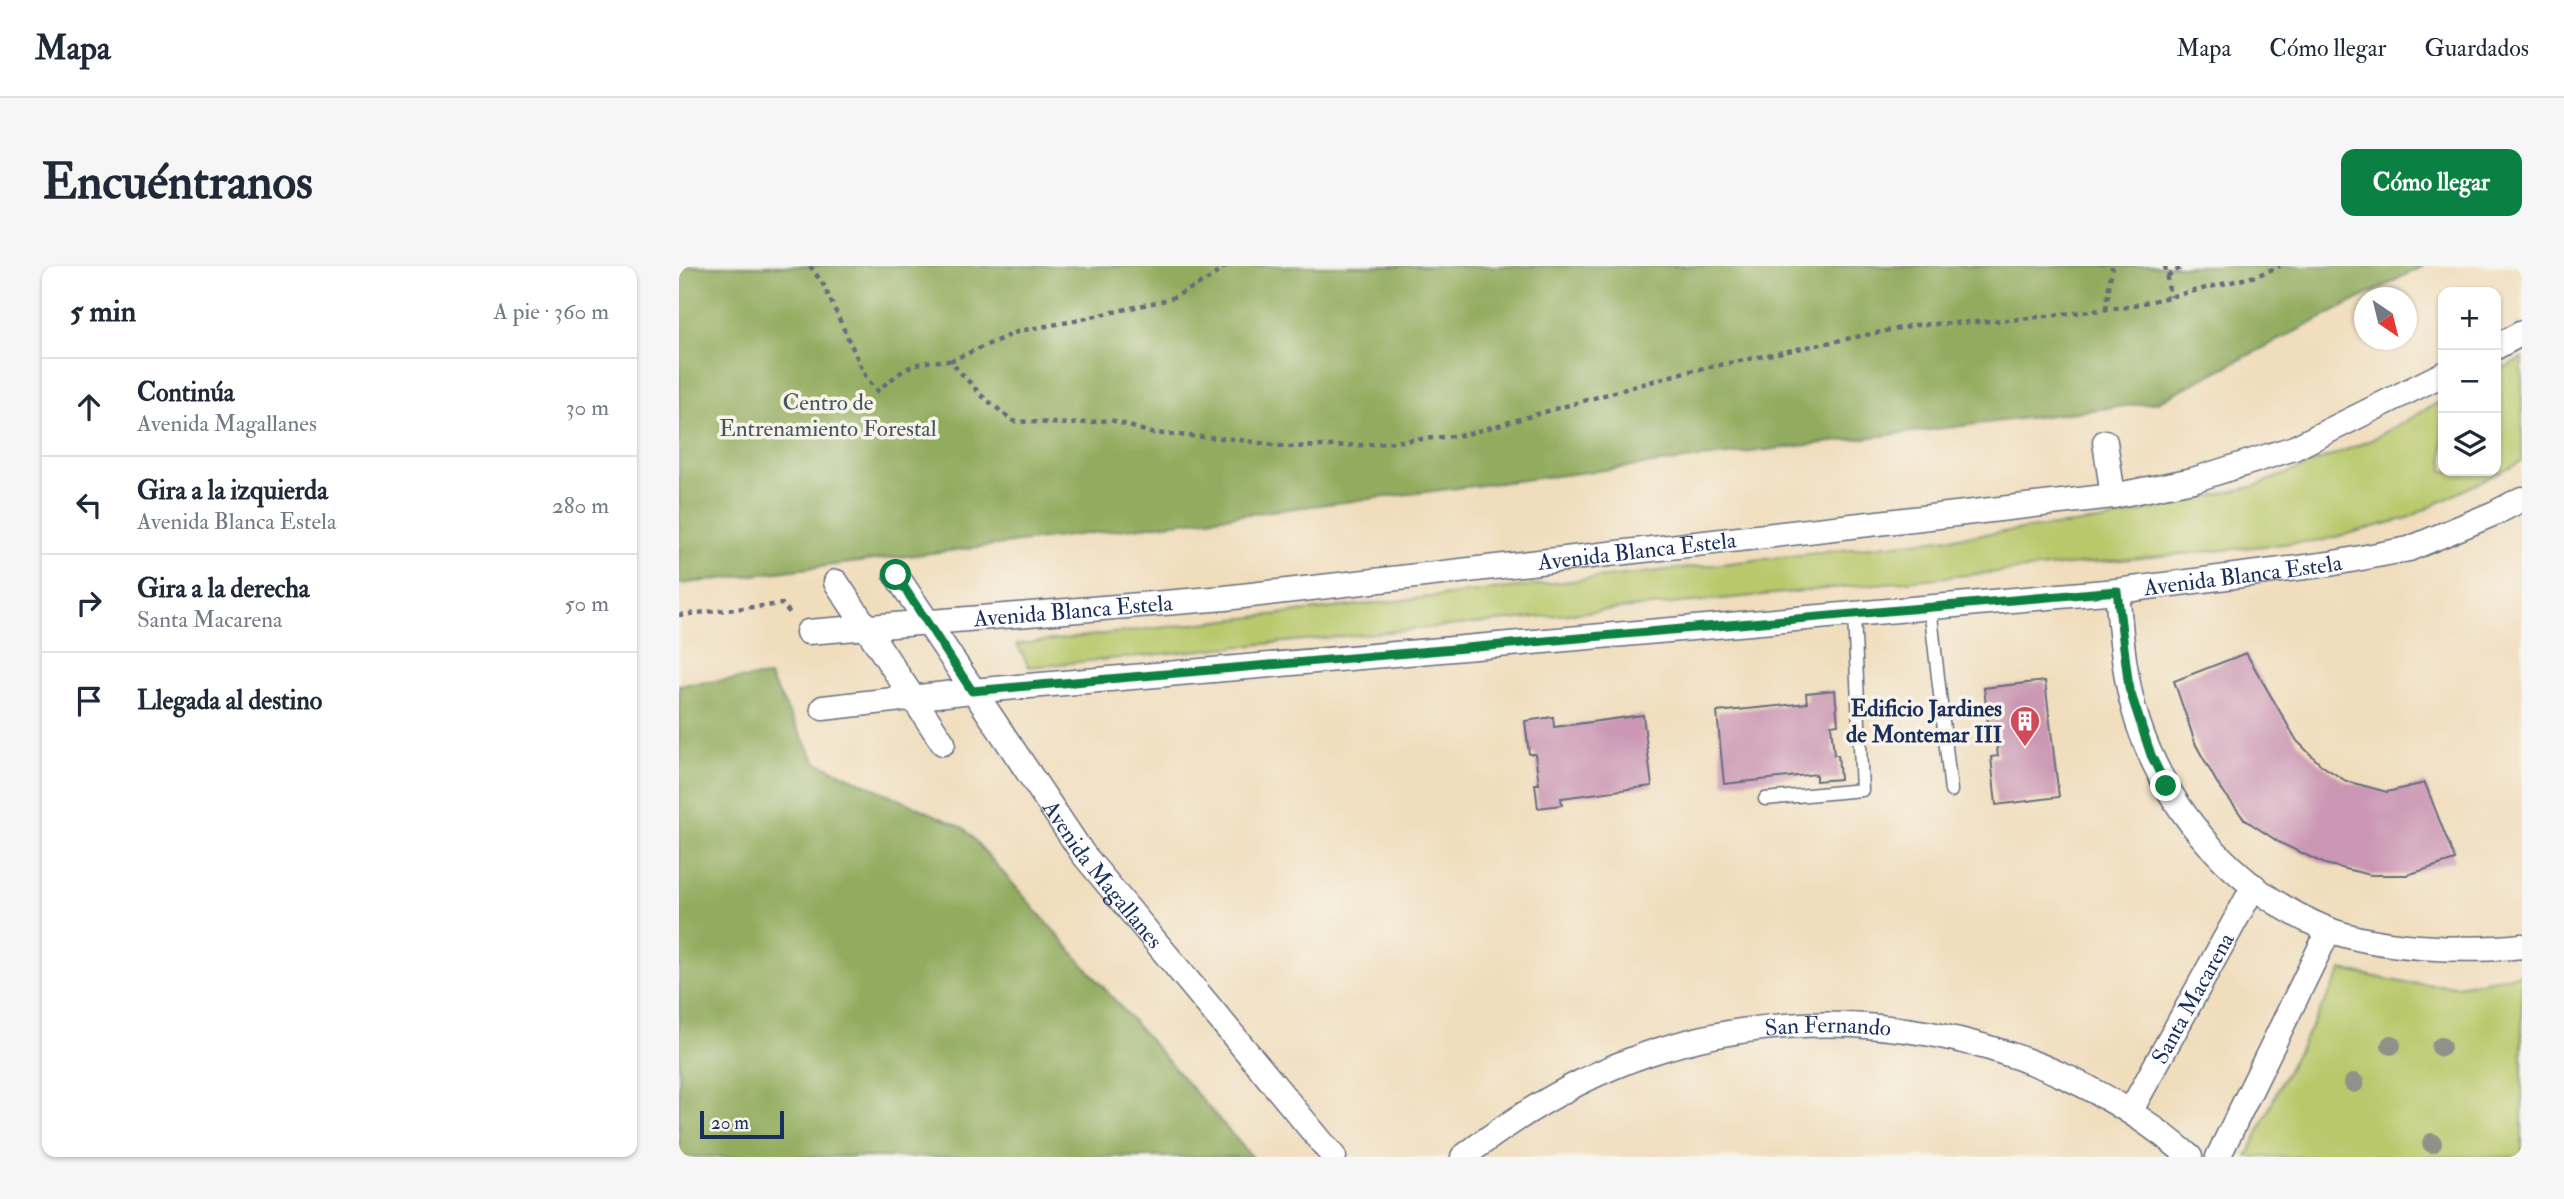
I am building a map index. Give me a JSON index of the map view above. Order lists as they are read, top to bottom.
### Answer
{
  "streets": {
    "street": [
      "Avenida Blanca Estela",
      "Avenida Magallanes",
      "Santa Macarena",
      "San Fernando"
    ]
  },
  "crossings": [
    ["Avenida Blanca Estela", "Avenida Magallanes"],
    ["Santa Macarena", "San Fernando"]
  ],
  "parks": ["Centro de Entrenamiento Forestal"],
  "places": {
    "building": ["Edificio Jardines de Montemar III"]
  },
  "scale_bar": "20 m",
  "north": "bottom right",
  "page": {
    "header": "Mapa",
    "nav": ["Mapa", "Cómo llegar", "Guardados"],
    "buttons": "Cómo llegar",
    "title": "Encuéntranos",
    "heading": ["5 min", "A pie · 360 m"],
    "map_buttons": ["+", "−"],
    "list": [
      ["Continúa", "Avenida Magallanes", "30 m"],
      ["Gira a la izquierda", "Avenida Blanca Estela", "280 m"],
      ["Gira a la derecha", "Santa Macarena", "50 m"],
      "Llegada al destino"
    ],
    "scale": "20 m"
  }
}
